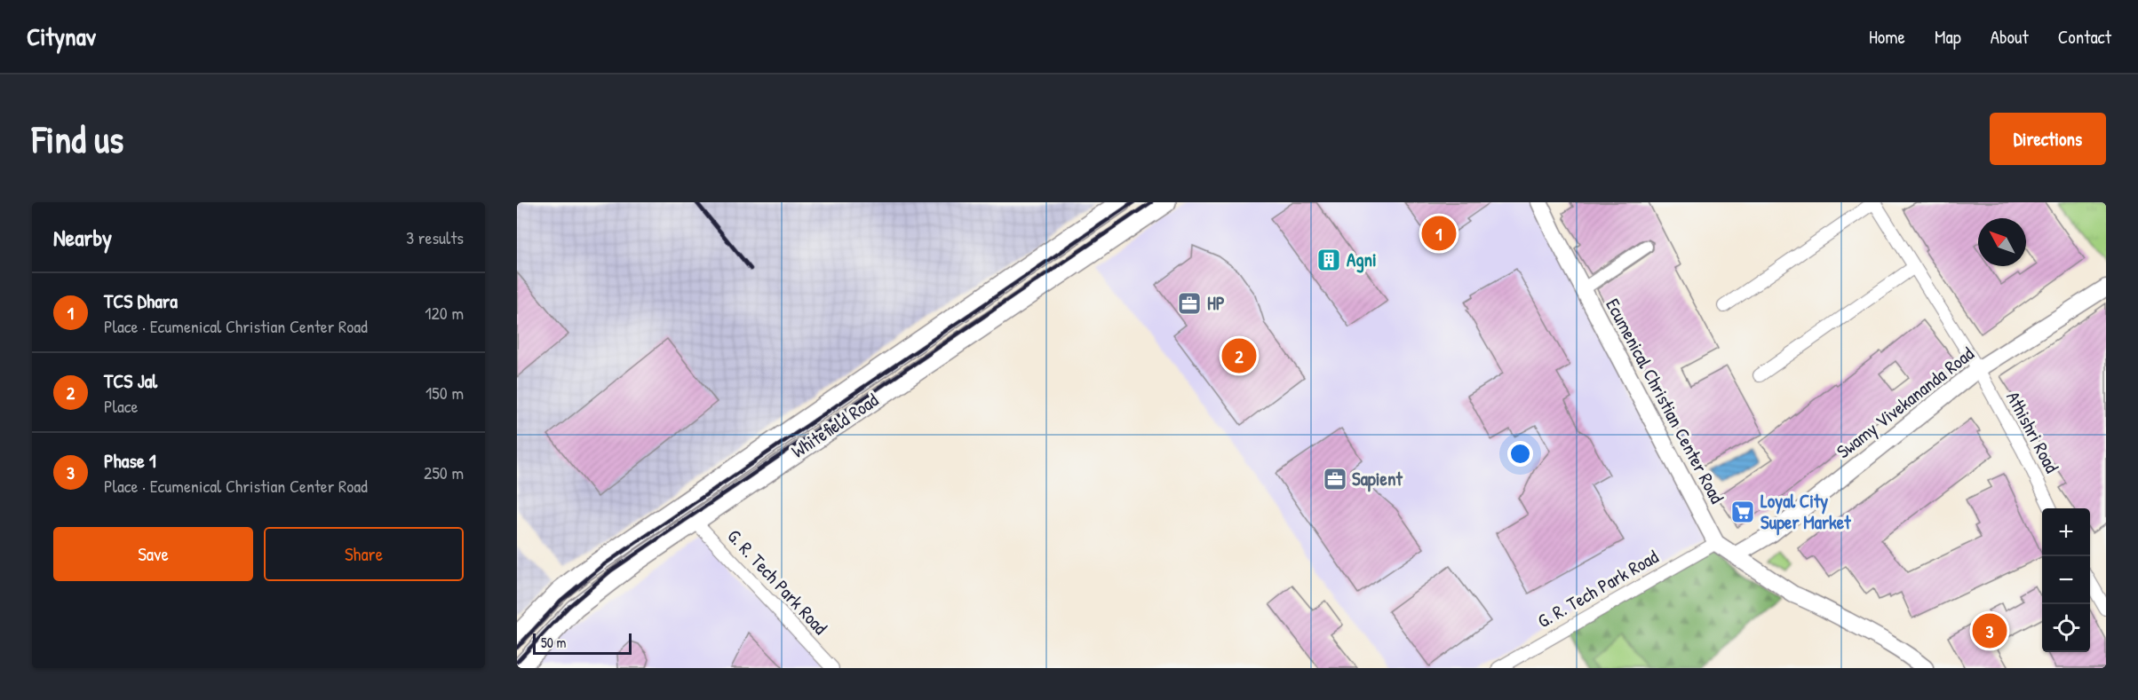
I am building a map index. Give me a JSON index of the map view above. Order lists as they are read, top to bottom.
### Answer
{
  "streets": {
    "main road": ["Whitefield Road"],
    "street": [
      "Ecumenical Christian Center Road",
      "Swamy Vivekananda Road",
      "Athishri Road",
      "G. R. Tech Park Road"
    ]
  },
  "crossings": [
    ["Ecumenical Christian Center Road", "Swamy Vivekananda Road"],
    ["Ecumenical Christian Center Road", "G. R. Tech Park Road"],
    ["Swamy Vivekananda Road", "Athishri Road"],
    ["Whitefield Road", "G. R. Tech Park Road"]
  ],
  "places": {
    "building": ["Agni"],
    "office": ["HP", "Sapient"],
    "supermarket": ["Loyal City Super Market"]
  },
  "scale_bar": "50 m",
  "north": "top left",
  "page": {
    "header": "Citynav",
    "nav": [
      "Home",
      "Map",
      "About",
      "Contact"
    ],
    "buttons": [
      "Directions",
      ["Save", "Share"]
    ],
    "title": "Find us",
    "heading": ["Nearby", "3 results"],
    "pins": ["1", "2", "3"],
    "list": [
      {
        "mark": "1",
        "name": "TCS Dhara",
        "note": "Place · Ecumenical Christian Center Road",
        "value": "120 m"
      },
      {
        "mark": "2",
        "name": "TCS Jal",
        "note": "Place",
        "value": "150 m"
      },
      {
        "mark": "3",
        "name": "Phase 1",
        "note": "Place · Ecumenical Christian Center Road",
        "value": "250 m"
      }
    ],
    "map_buttons": ["+", "−"],
    "scale": "50 m"
  }
}
